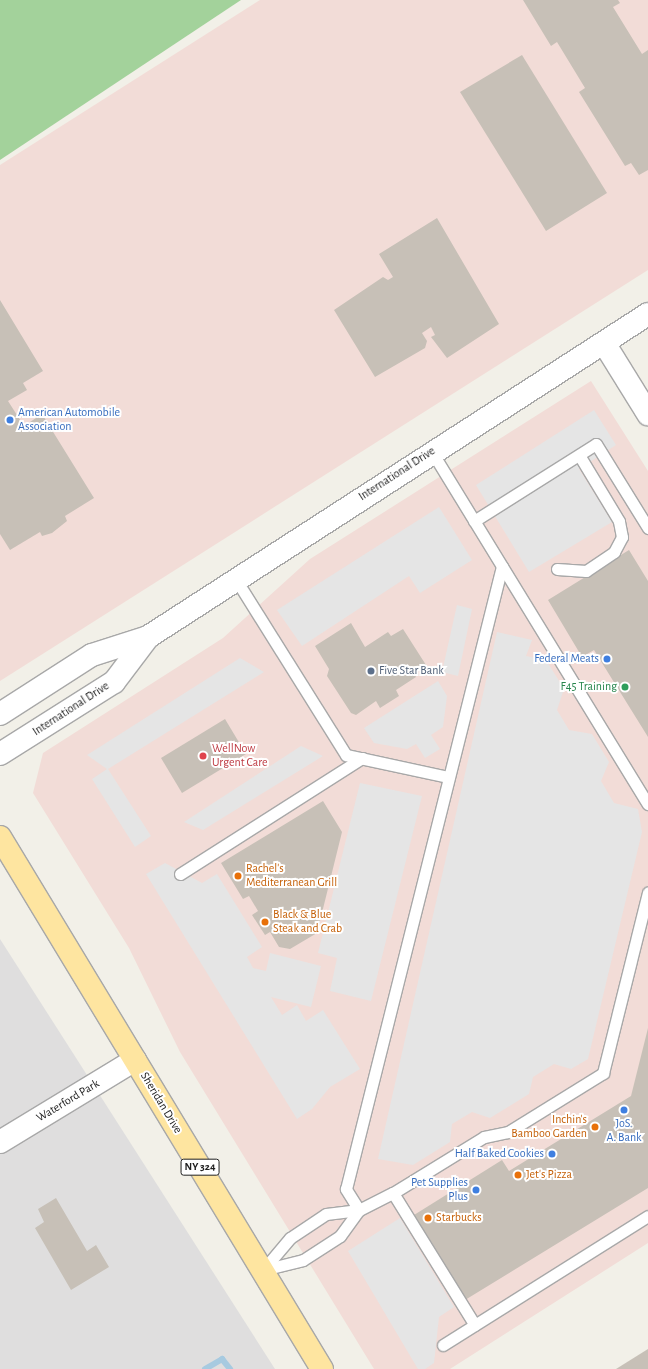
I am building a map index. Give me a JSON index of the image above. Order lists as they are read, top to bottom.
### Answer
{
  "streets": {
    "main road": ["Sheridan Drive", "NY 324"],
    "street": ["International Drive", "Waterford Park"]
  },
  "crossings": [
    ["Waterford Park", "Sheridan Drive"]
  ],
  "places": [
    "American Automobile Association",
    "Federal Meats",
    "Five Star Bank",
    "F45 Training",
    "WellNow Urgent Care",
    "Rachel's Mediterranean Grill",
    "Black & Blue Steak and Crab",
    "JoS. A. Bank",
    "Inchin's Bamboo Garden",
    "Half Baked Cookies",
    "Jet's Pizza",
    "Pet Supplies Plus",
    "Starbucks"
  ]
}
